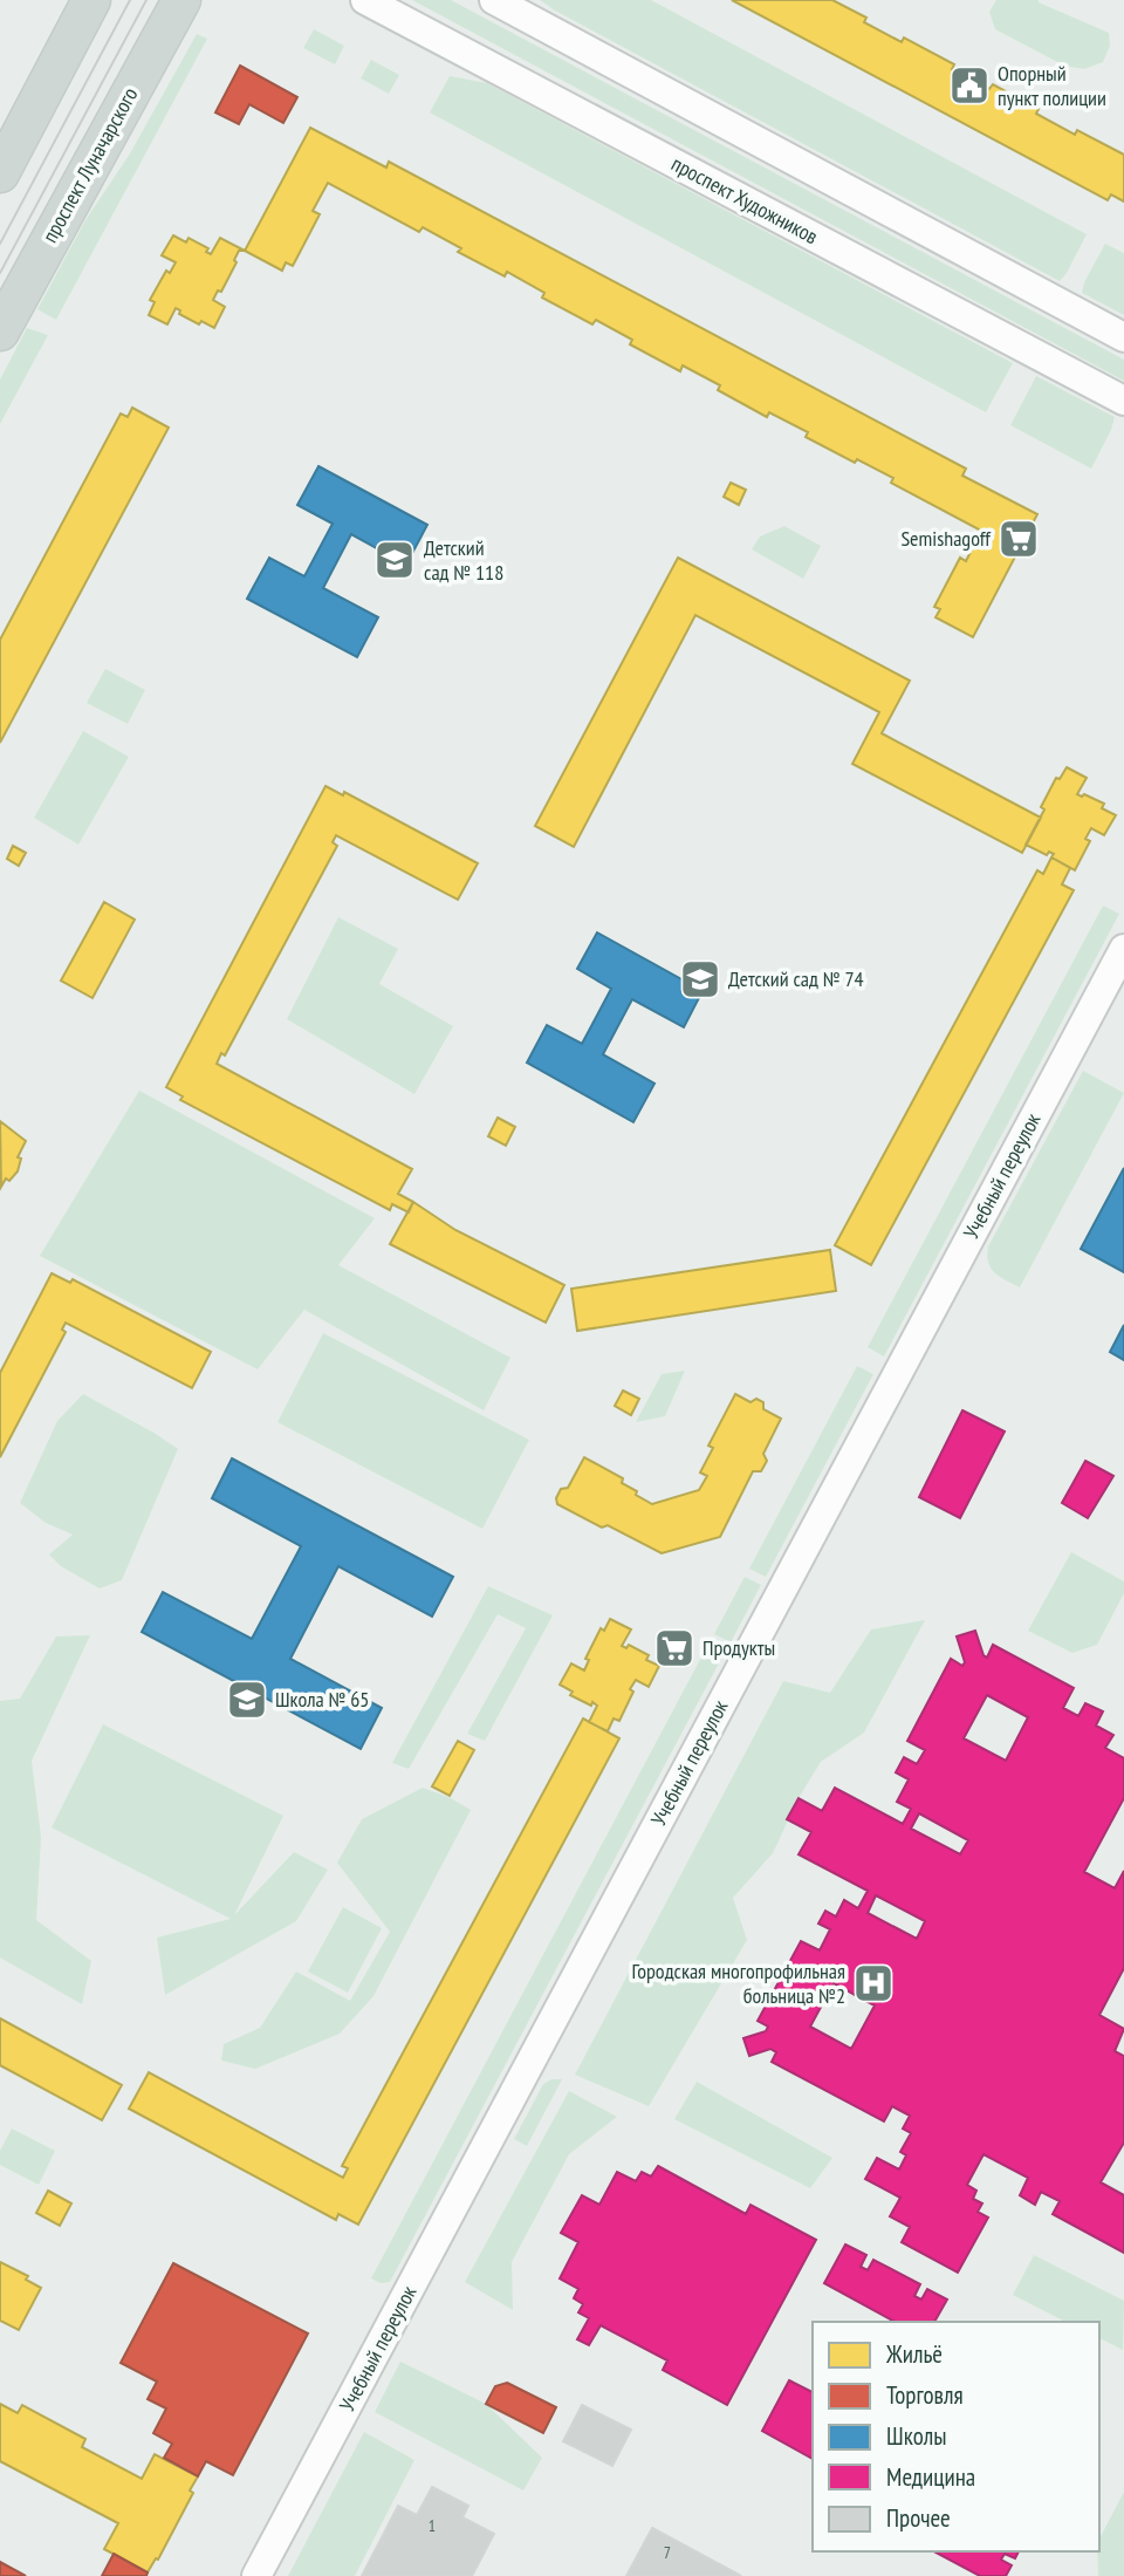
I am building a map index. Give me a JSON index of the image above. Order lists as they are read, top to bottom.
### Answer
{
  "streets": {
    "main road": ["проспект Луначарского"],
    "street": ["проспект Художников", "Учебный переулок"]
  },
  "places": {
    "public building": ["Опорный пункт полиции"],
    "supermarket": ["Semishagoff", "Продукты"],
    "school or university": ["Детский сад № 118", "Детский сад № 74", "Школа № 65"],
    "hospital": ["Городская многопрофильная больница №2"]
  },
  "house_numbers": ["1", "7"],
  "legend": [
    "Жильё",
    "Торговля",
    "Школы",
    "Медицина",
    "Прочее"
  ]
}
